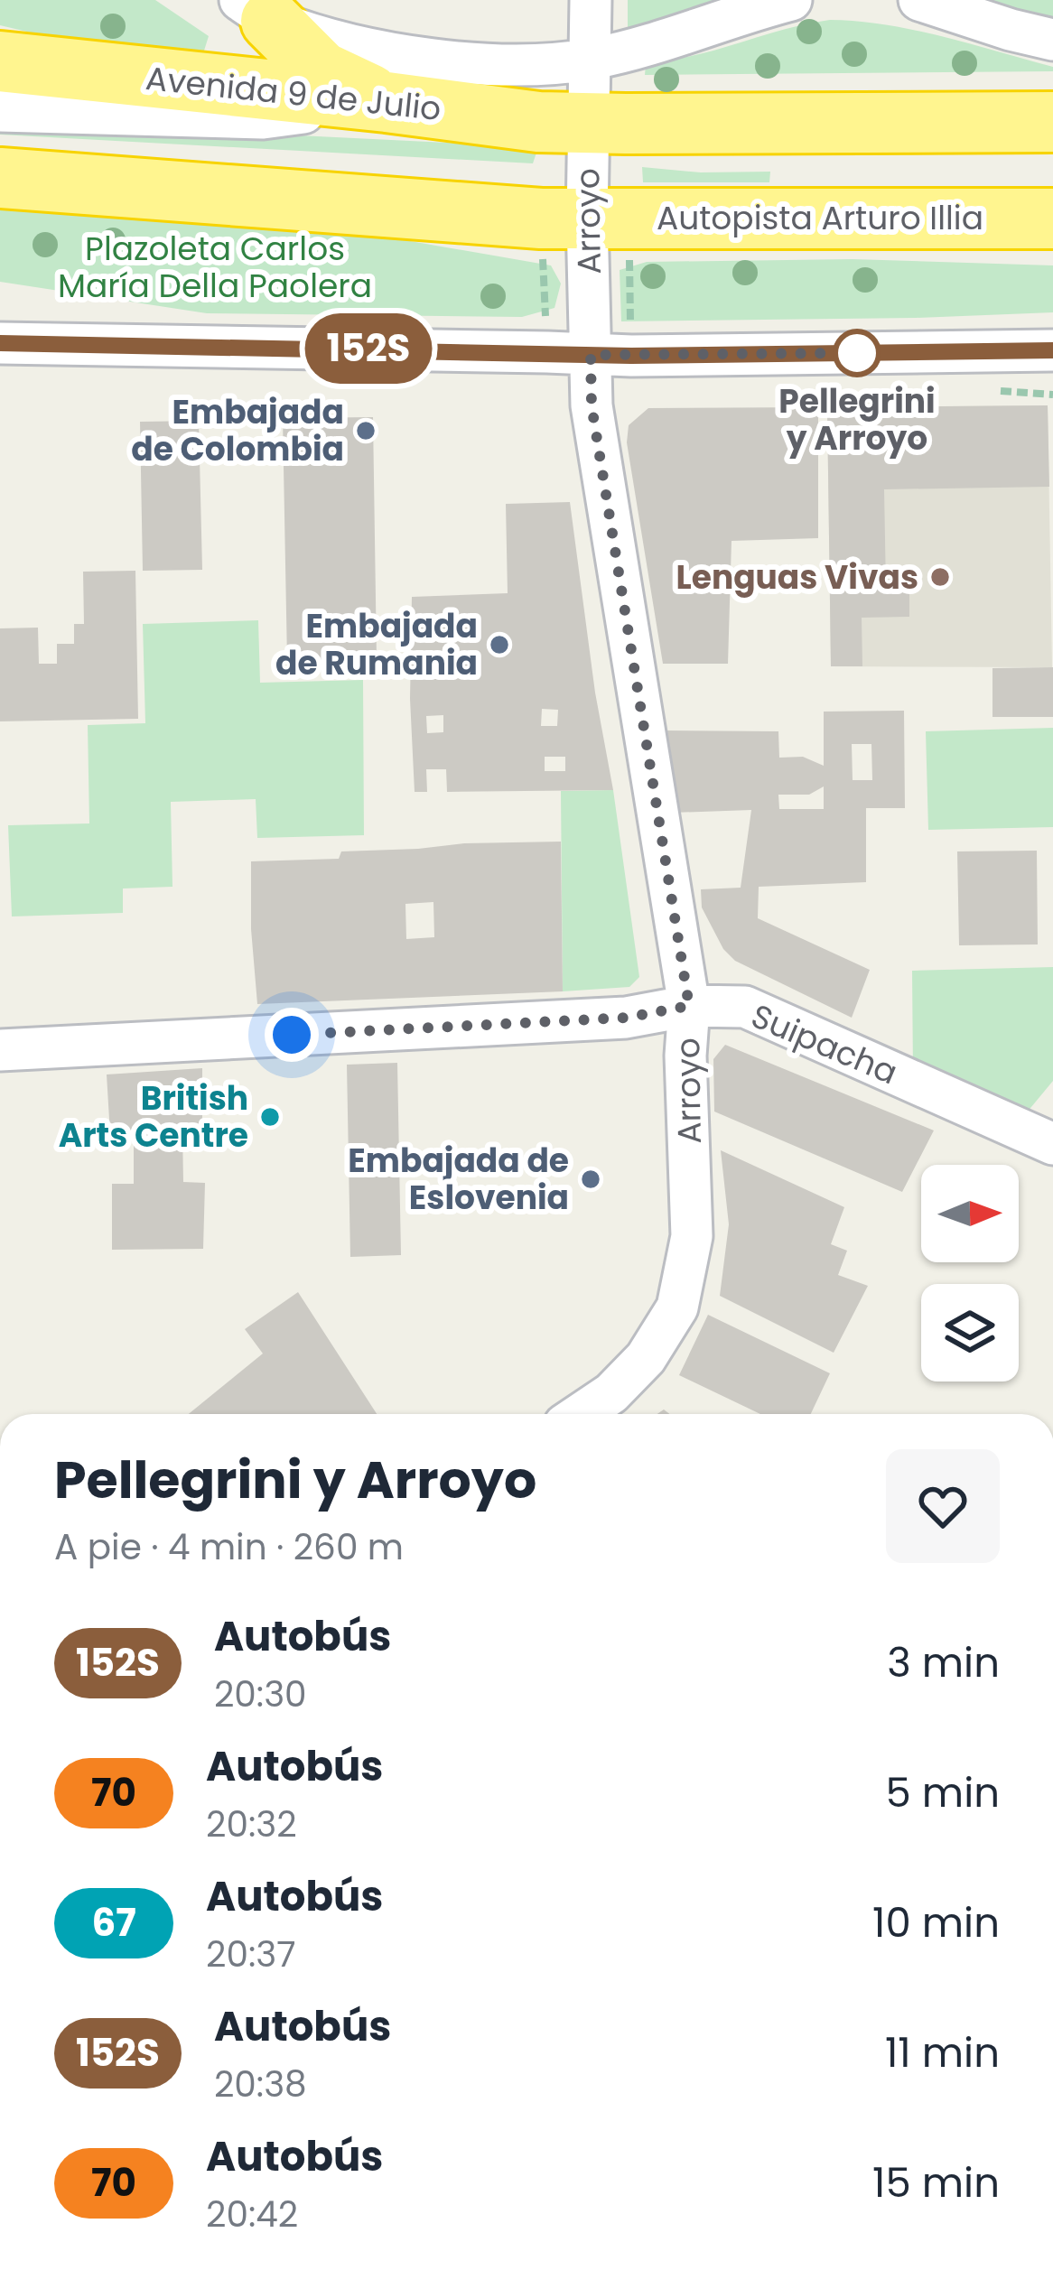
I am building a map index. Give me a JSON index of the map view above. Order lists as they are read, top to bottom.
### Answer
{
  "streets": {
    "highway": ["Avenida 9 de Julio", "Autopista Arturo Illia"],
    "street": ["Arroyo", "Suipacha"]
  },
  "crossings": [
    ["Avenida 9 de Julio", "Arroyo"],
    ["Autopista Arturo Illia", "Arroyo"],
    ["Arroyo", "Suipacha"]
  ],
  "parks": ["Plazoleta Carlos María Della Paolera"],
  "places": [
    "Pellegrini y Arroyo",
    "Embajada de Colombia",
    "Lenguas Vivas",
    "Embajada de Rumania",
    "British Arts Centre",
    "Embajada de Eslovenia"
  ],
  "lines": ["bus line 152S"],
  "north": "right",
  "page": {
    "on_map": "152S",
    "heading": ["Pellegrini y Arroyo", "A pie · 4 min · 260 m"],
    "list": [
      {
        "mark": "152S",
        "name": "Autobús",
        "note": "20:30",
        "value": "3 min"
      },
      {
        "mark": "70",
        "name": "Autobús",
        "note": "20:32",
        "value": "5 min"
      },
      {
        "mark": "67",
        "name": "Autobús",
        "note": "20:37",
        "value": "10 min"
      },
      {
        "mark": "152S",
        "name": "Autobús",
        "note": "20:38",
        "value": "11 min"
      },
      {
        "mark": "70",
        "name": "Autobús",
        "note": "20:42",
        "value": "15 min"
      }
    ]
  }
}
